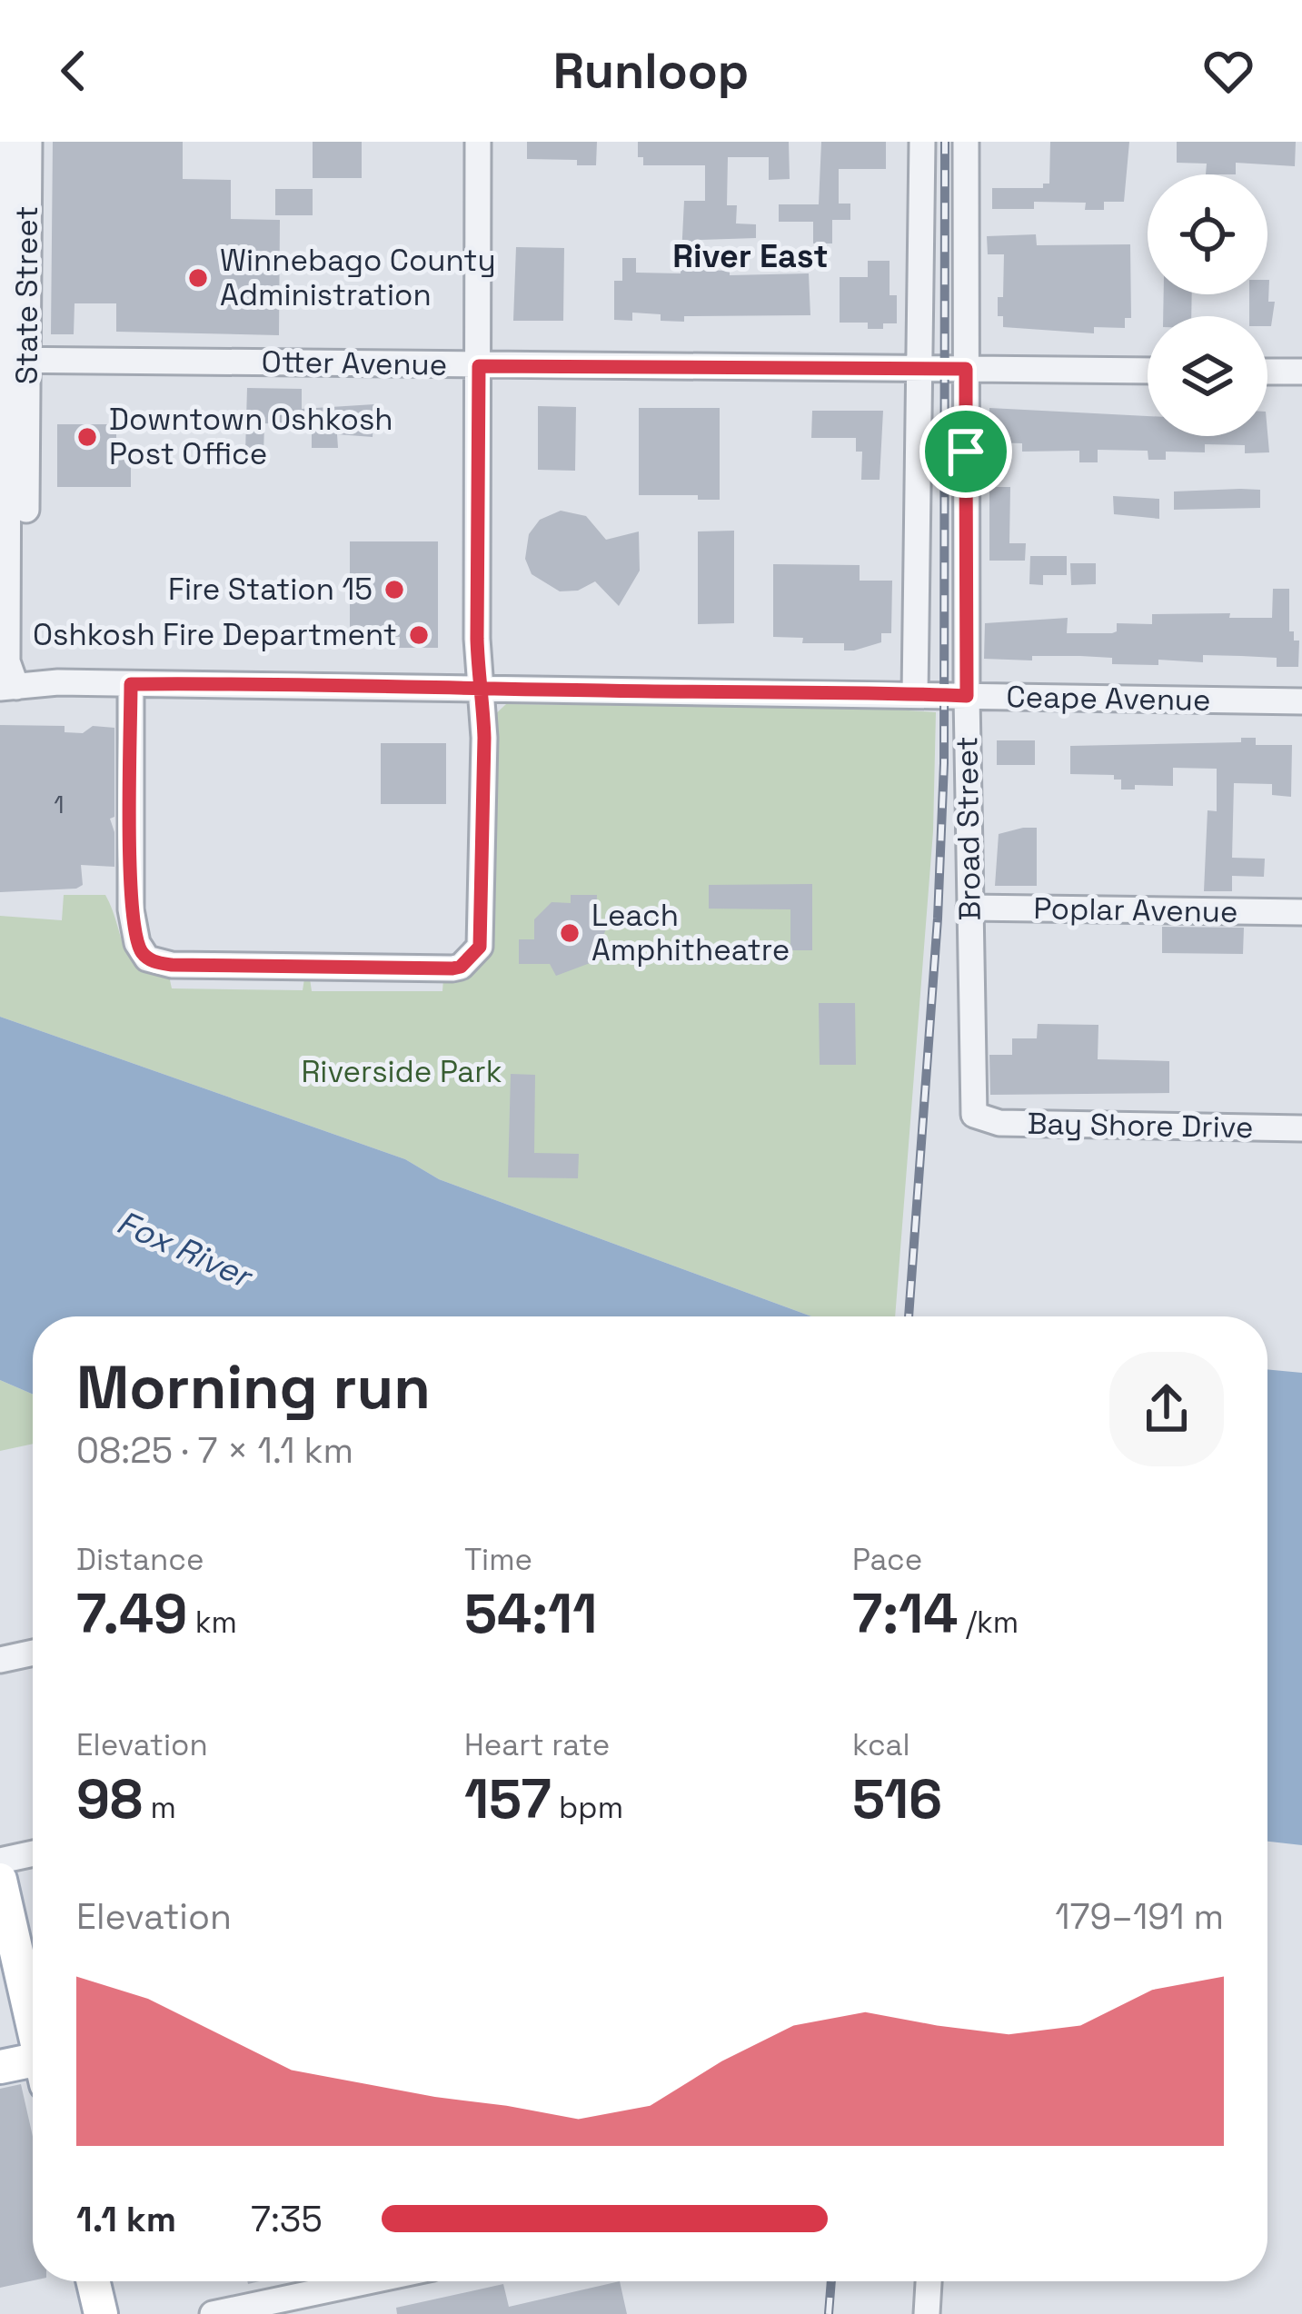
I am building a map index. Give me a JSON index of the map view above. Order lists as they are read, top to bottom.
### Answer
{
  "streets": {
    "street": [
      "State Street",
      "Otter Avenue",
      "Ceape Avenue",
      "Broad Street",
      "Poplar Avenue",
      "Bay Shore Drive"
    ]
  },
  "crossings": [
    ["State Street", "Otter Avenue"],
    ["State Street", "Ceape Avenue"],
    ["Otter Avenue", "Broad Street"],
    ["Ceape Avenue", "Broad Street"],
    ["Broad Street", "Poplar Avenue"],
    ["Broad Street", "Bay Shore Drive"]
  ],
  "districts": ["River East"],
  "water": ["Fox River"],
  "parks": ["Riverside Park"],
  "places": [
    "Winnebago County Administration",
    "Downtown Oshkosh Post Office",
    "Fire Station 15",
    "Oshkosh Fire Department",
    "Leach Amphitheatre"
  ],
  "house_numbers": ["1"],
  "page": {
    "header": "Runloop",
    "heading": ["Morning run", "08:25 · 7 × 1.1 km"],
    "stats": [
      ["Distance", "7.49 km"],
      ["Time", "54:11"],
      ["Pace", "7:14 /km"],
      ["Elevation", "98 m"],
      ["Heart rate", "157 bpm"],
      ["kcal", "516"]
    ],
    "chart": ["Elevation", "179–191 m"],
    "list": [
      {
        "name": "1.1 km",
        "note": "7:35"
      }
    ]
  }
}
